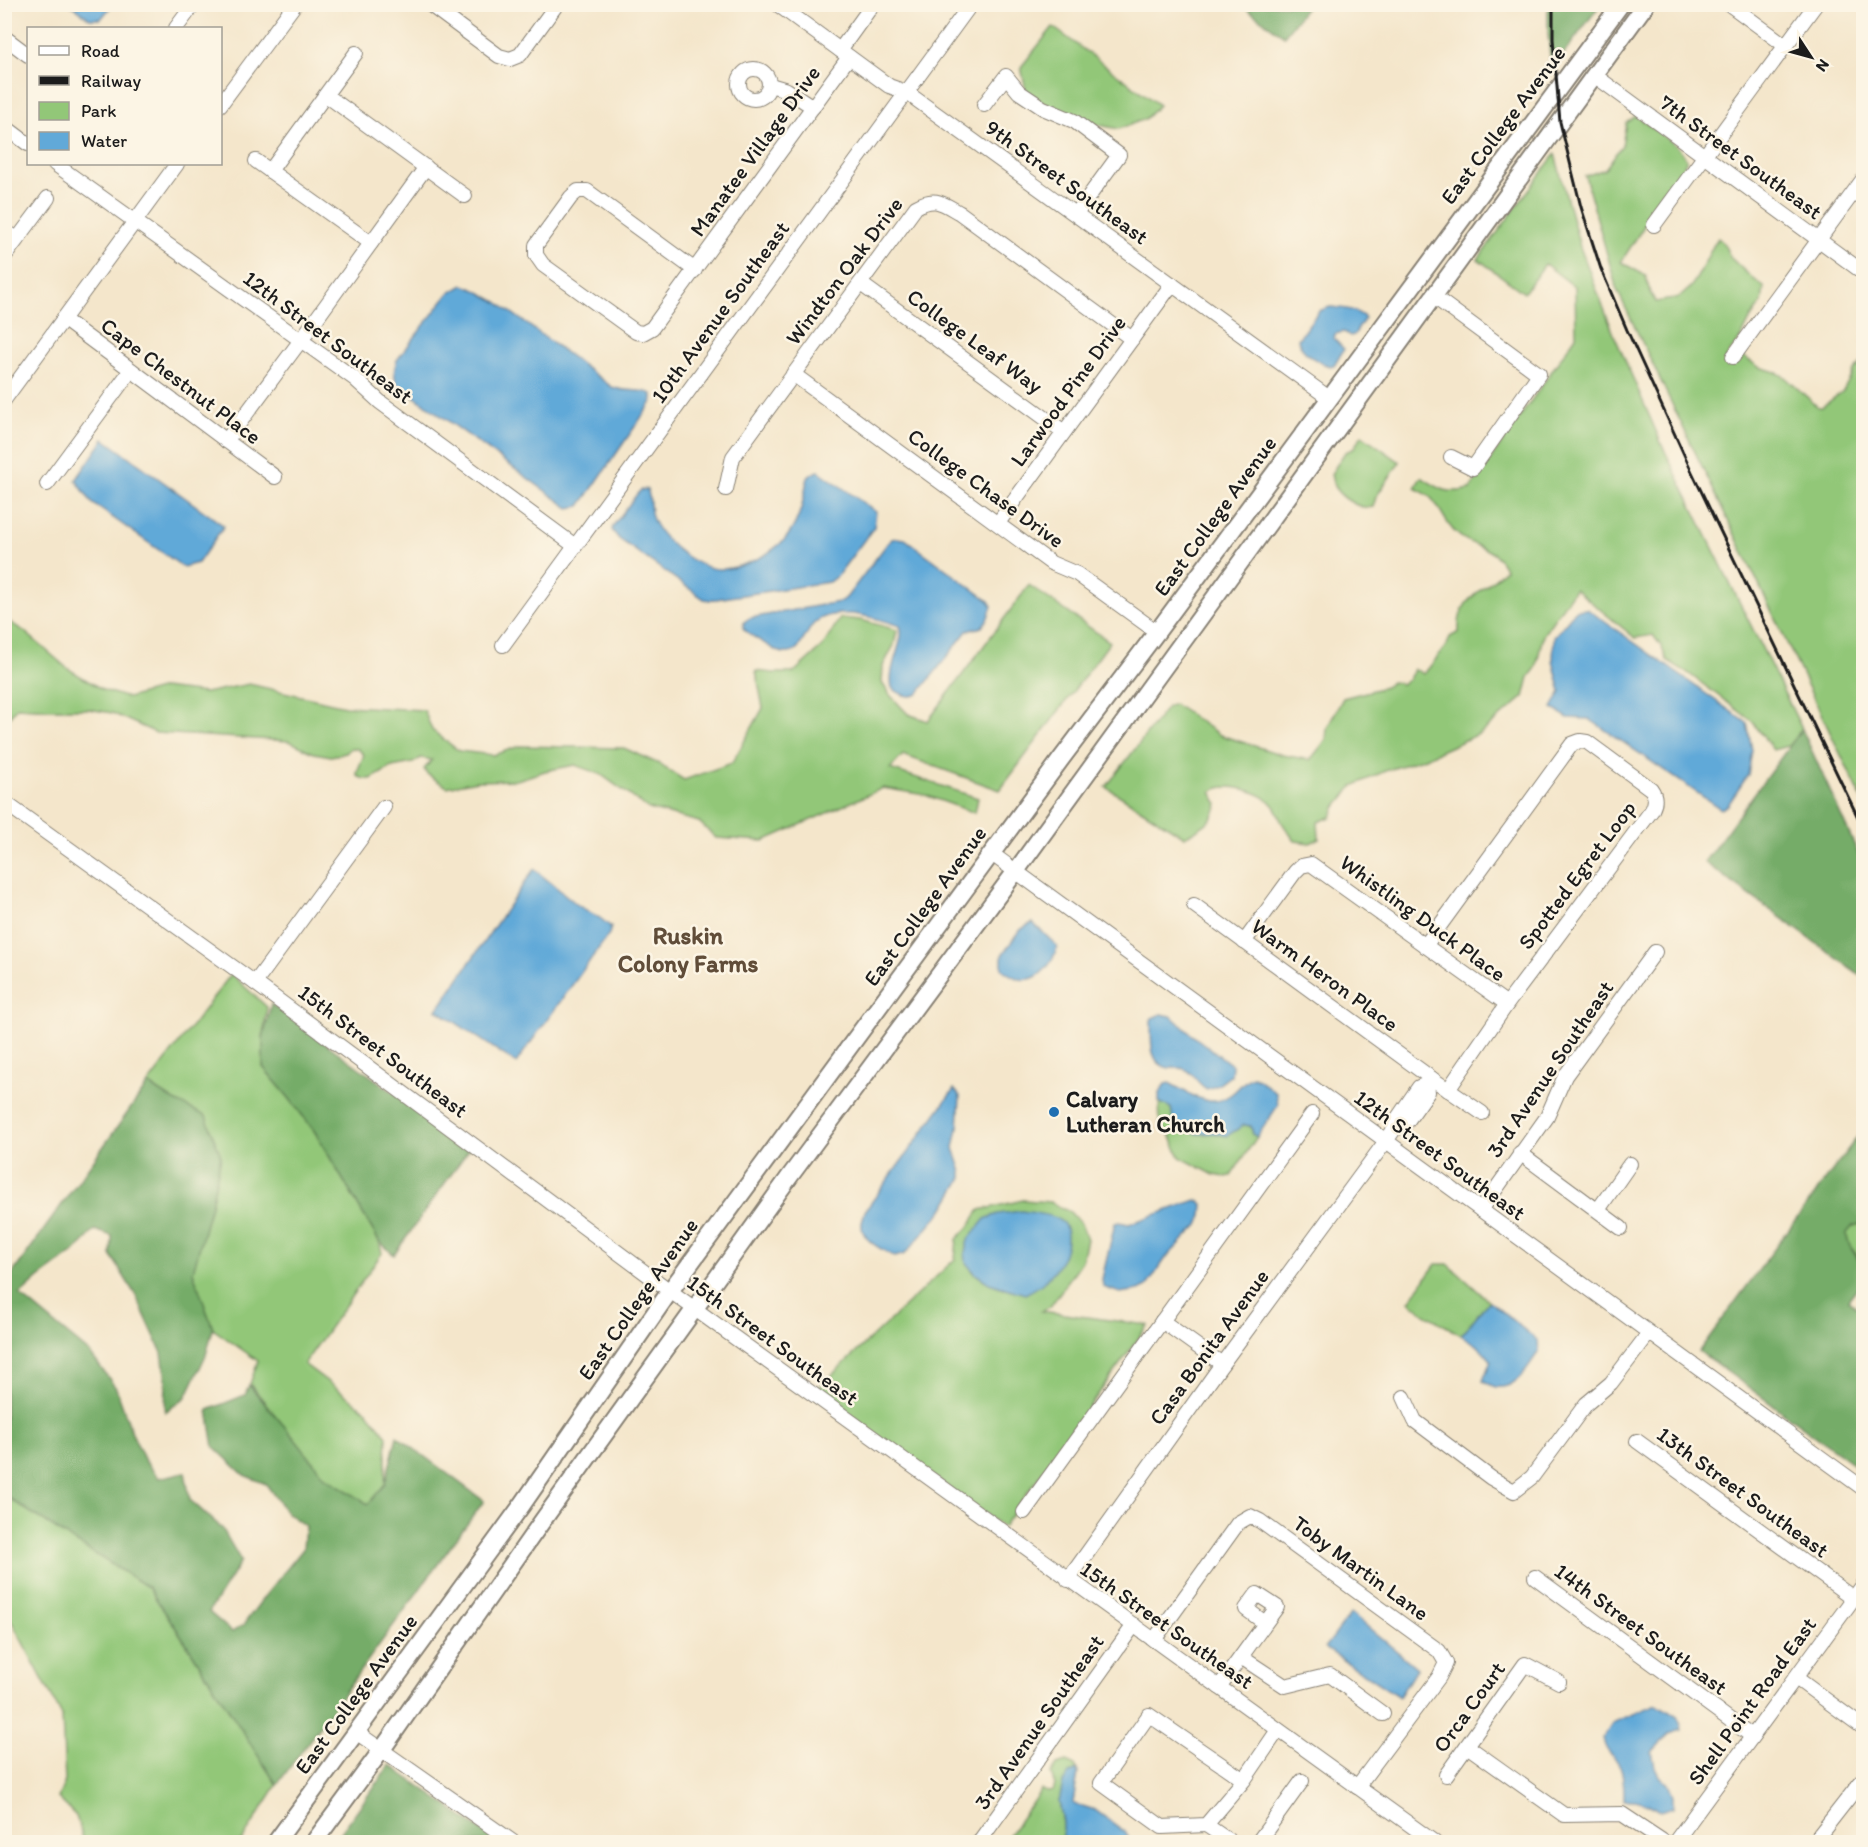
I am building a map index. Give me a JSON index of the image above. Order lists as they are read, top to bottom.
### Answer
{
  "streets": {
    "main road": ["East College Avenue"],
    "street": [
      "Manatee Village Drive",
      "7th Street Southeast",
      "9th Street Southeast",
      "Windton Oak Drive",
      "10th Avenue Southeast",
      "12th Street Southeast",
      "College Leaf Way",
      "Cape Chestnut Place",
      "Larwood Pine Drive",
      "College Chase Drive",
      "Spotted Egret Loop",
      "Whistling Duck Place",
      "Warm Heron Place",
      "15th Street Southeast",
      "3rd Avenue Southeast",
      "Casa Bonita Avenue",
      "13th Street Southeast",
      "Toby Martin Lane",
      "14th Street Southeast",
      "Shell Point Road East",
      "Orca Court"
    ]
  },
  "crossings": [
    ["East College Avenue", "7th Street Southeast"],
    ["East College Avenue", "9th Street Southeast"],
    ["East College Avenue", "12th Street Southeast"],
    ["East College Avenue", "College Chase Drive"],
    ["East College Avenue", "15th Street Southeast"],
    ["Manatee Village Drive", "9th Street Southeast"],
    ["9th Street Southeast", "10th Avenue Southeast"],
    ["9th Street Southeast", "Larwood Pine Drive"],
    ["Windton Oak Drive", "College Leaf Way"],
    ["Windton Oak Drive", "Larwood Pine Drive"],
    ["Windton Oak Drive", "College Chase Drive"],
    ["10th Avenue Southeast", "12th Street Southeast"],
    ["12th Street Southeast", "3rd Avenue Southeast"],
    ["12th Street Southeast", "Casa Bonita Avenue"],
    ["College Leaf Way", "Larwood Pine Drive"],
    ["Larwood Pine Drive", "College Chase Drive"],
    ["Spotted Egret Loop", "Whistling Duck Place"],
    ["Spotted Egret Loop", "Warm Heron Place"],
    ["Whistling Duck Place", "Warm Heron Place"],
    ["Warm Heron Place", "Casa Bonita Avenue"],
    ["15th Street Southeast", "3rd Avenue Southeast"],
    ["15th Street Southeast", "Casa Bonita Avenue"],
    ["15th Street Southeast", "Toby Martin Lane"],
    ["13th Street Southeast", "Shell Point Road East"],
    ["14th Street Southeast", "Shell Point Road East"]
  ],
  "districts": ["Ruskin Colony Farms"],
  "places": ["Calvary Lutheran Church"],
  "legend": [
    "Road",
    "Railway",
    "Park",
    "Water"
  ],
  "north": "bottom right"
}
